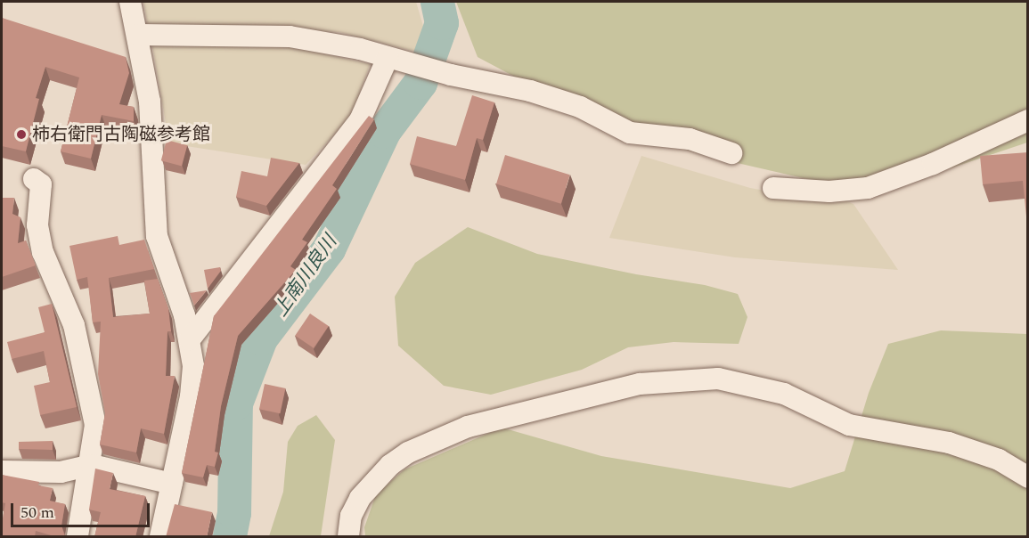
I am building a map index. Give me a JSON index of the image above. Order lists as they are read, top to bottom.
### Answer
{
  "water": ["上南川良川"],
  "places": ["柿右衛門古陶磁参考館"],
  "scale_bar": "50 m"
}
